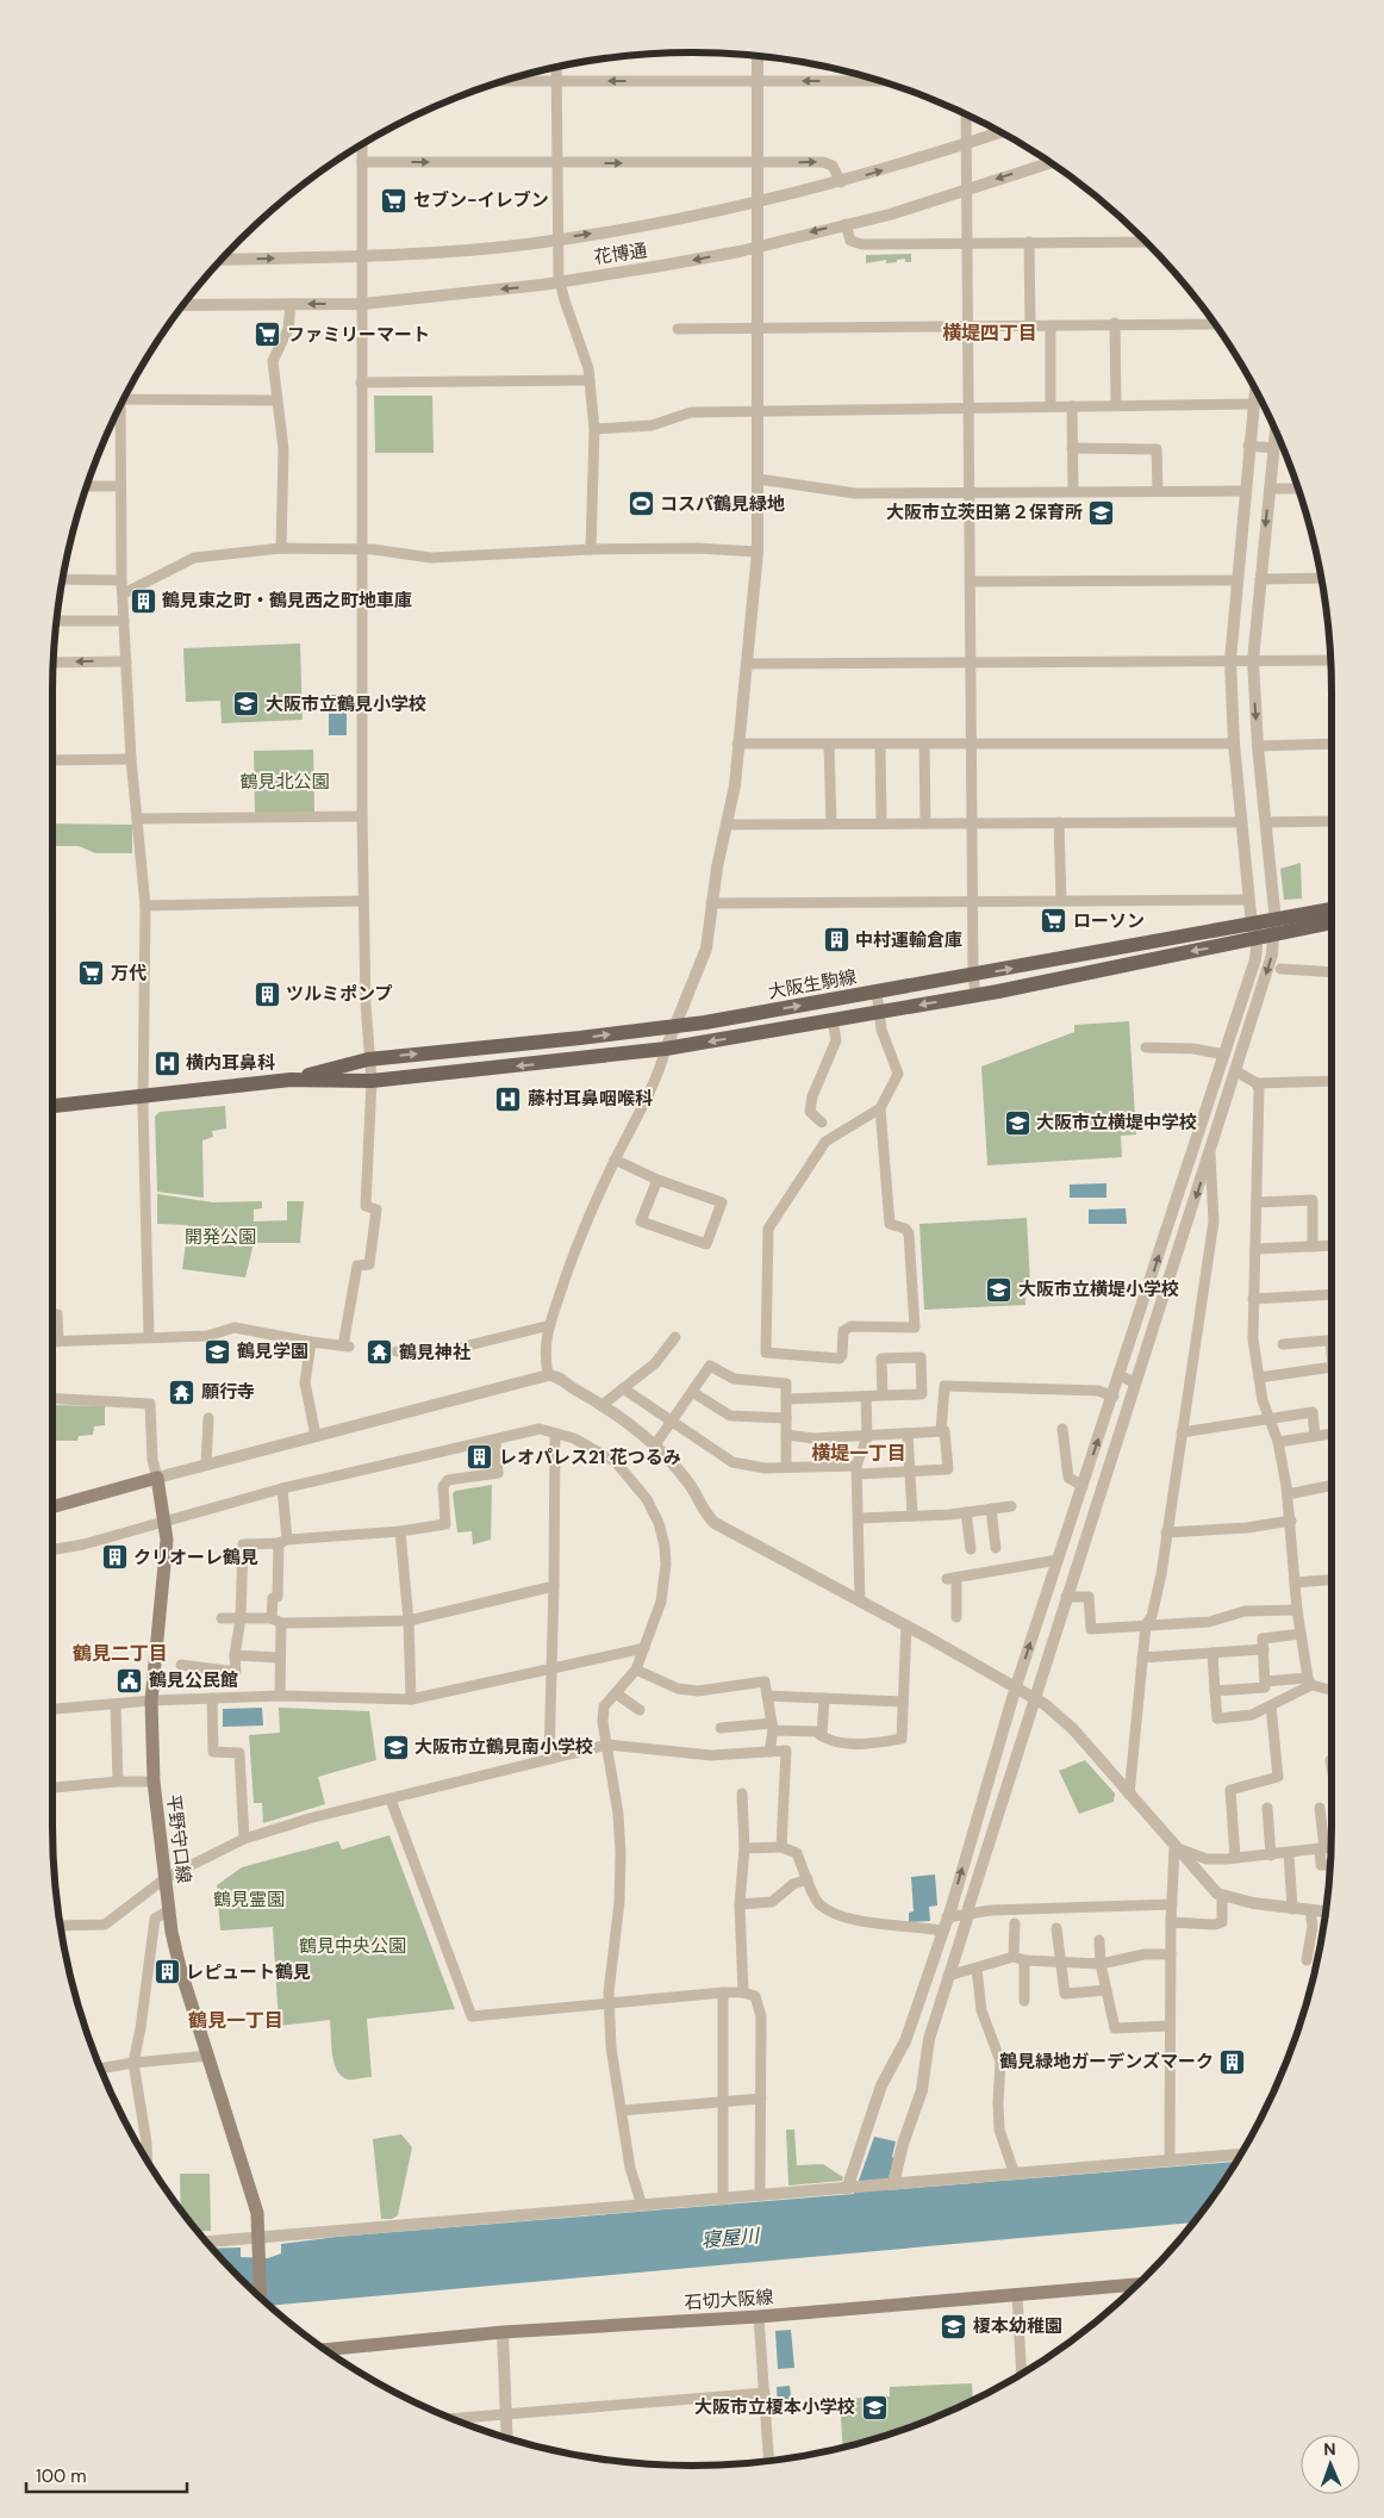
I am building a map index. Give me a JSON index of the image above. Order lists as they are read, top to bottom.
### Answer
{
  "streets": {
    "main road": ["大阪生駒線", "平野守口線", "石切大阪線"],
    "street": ["花博通"]
  },
  "districts": [
    "横堤四丁目",
    "横堤一丁目",
    "鶴見二丁目",
    "鶴見一丁目"
  ],
  "water": ["寝屋川"],
  "parks": [
    "鶴見北公園",
    "開発公園",
    "鶴見霊園",
    "鶴見中央公園"
  ],
  "places": {
    "supermarket": [
      "セブン-イレブン",
      "ファミリーマート",
      "ローソン",
      "万代"
    ],
    "sports": ["コスパ鶴見緑地"],
    "school or university": [
      "大阪市立茨田第２保育所",
      "大阪市立鶴見小学校",
      "大阪市立横堤中学校",
      "大阪市立横堤小学校",
      "鶴見学園",
      "大阪市立鶴見南小学校",
      "榎本幼稚園",
      "大阪市立榎本小学校"
    ],
    "building": [
      "鶴見東之町・鶴見西之町地車庫",
      "中村運輸倉庫",
      "ツルミポンプ",
      "レオパレス21 花つるみ",
      "クリオーレ鶴見",
      "レピュート鶴見",
      "鶴見緑地ガーデンズマーク"
    ],
    "hospital": ["横内耳鼻科", "藤村耳鼻咽喉科"],
    "temple": ["鶴見神社", "願行寺"],
    "public building": ["鶴見公民館"]
  },
  "scale_bar": "100 m",
  "north": "top"
}
